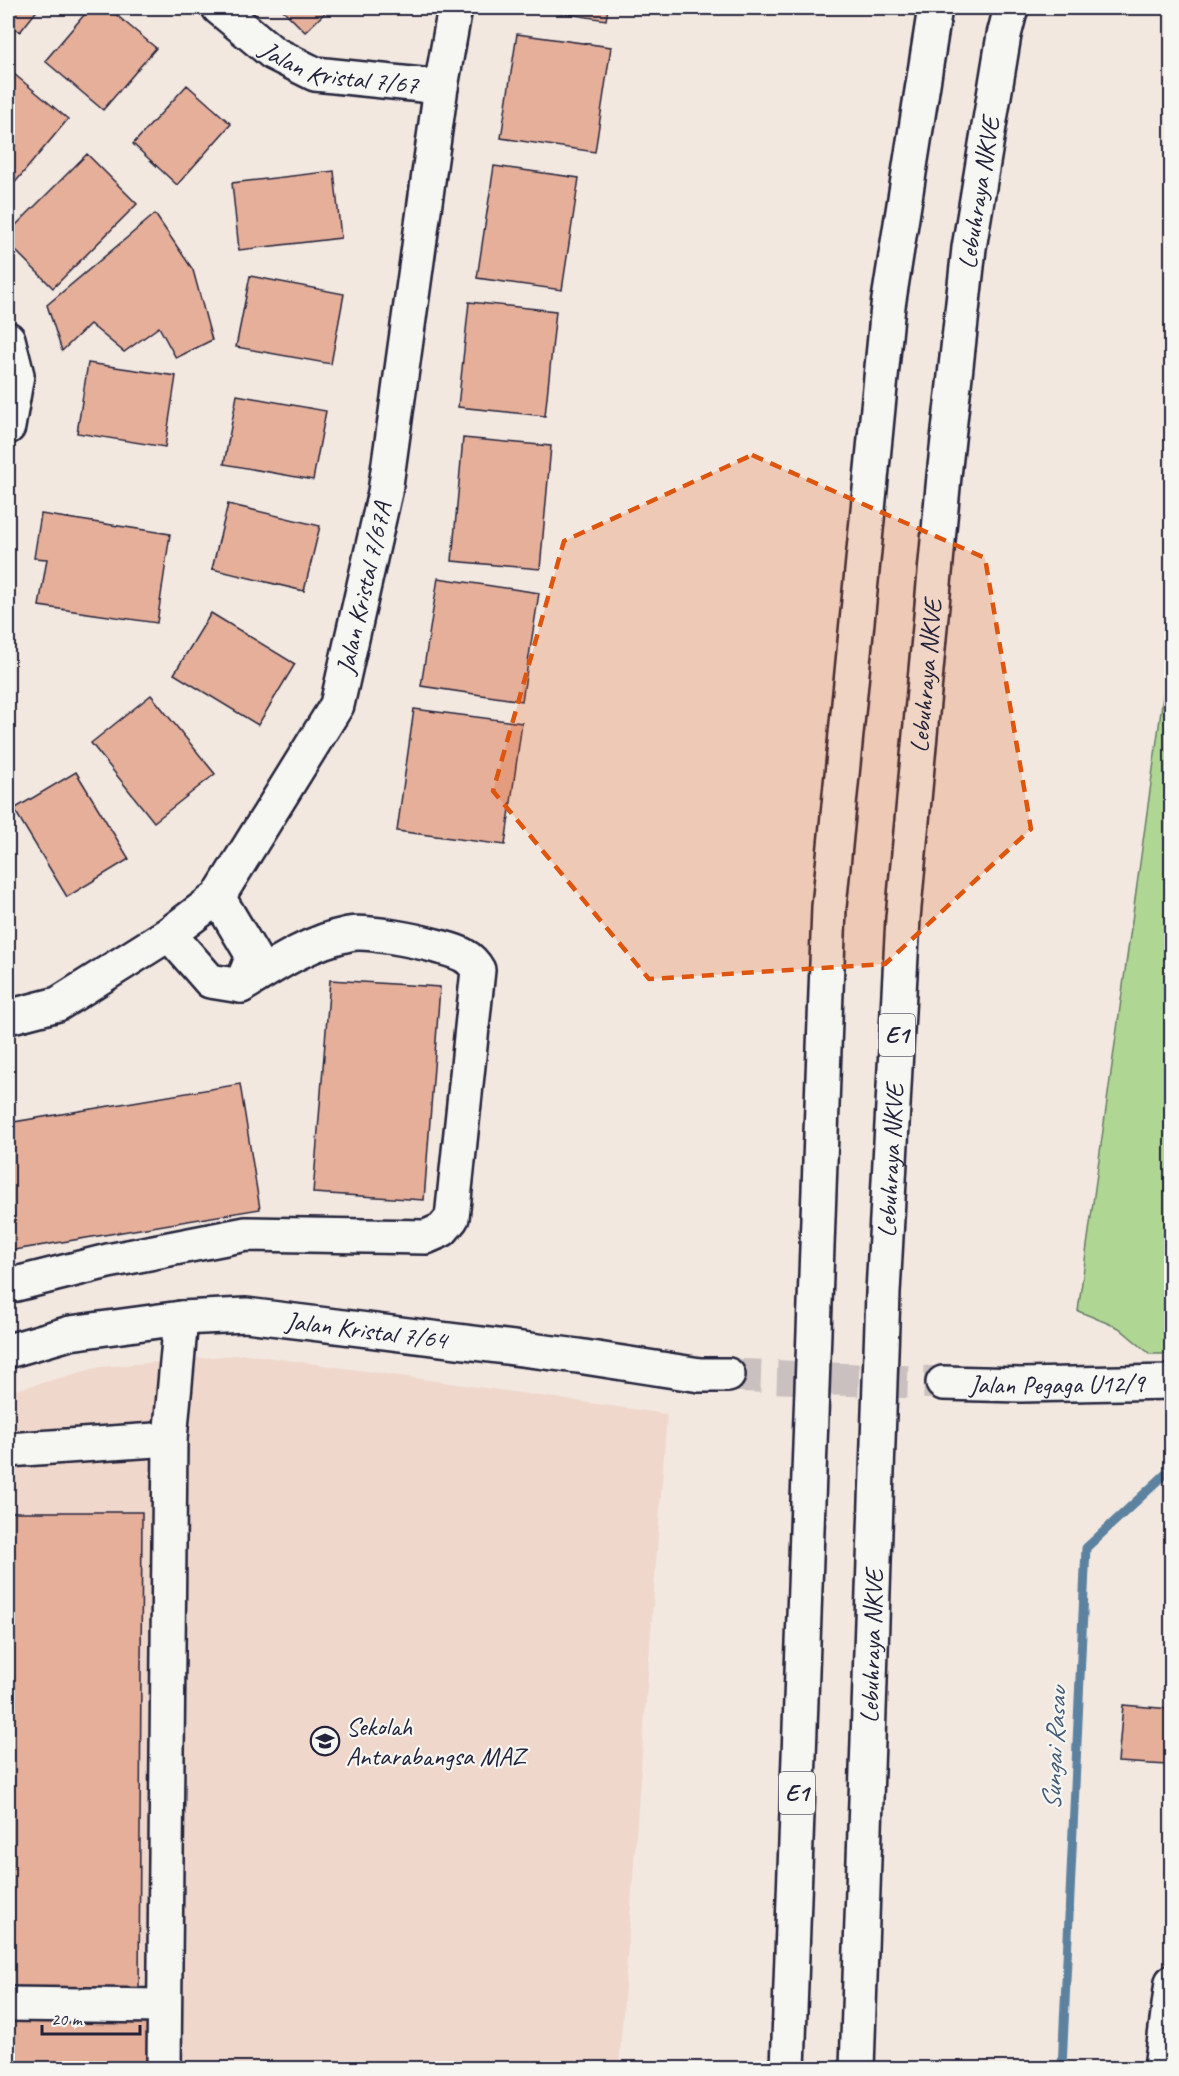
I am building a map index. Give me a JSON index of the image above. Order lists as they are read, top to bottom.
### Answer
{
  "streets": {
    "main road": [
      "Jalan Kristal 7/67",
      "Lebuhraya NKVE",
      "Jalan Kristal 7/67A",
      "E1",
      "Jalan Kristal 7/64",
      "Jalan Pegaga U12/9"
    ]
  },
  "crossings": [
    ["Jalan Kristal 7/67", "Jalan Kristal 7/67A"]
  ],
  "water": ["Sungai Rasau"],
  "places": {
    "school or university": ["Sekolah Antarabangsa MAZ"]
  },
  "scale_bar": "20 m"
}
